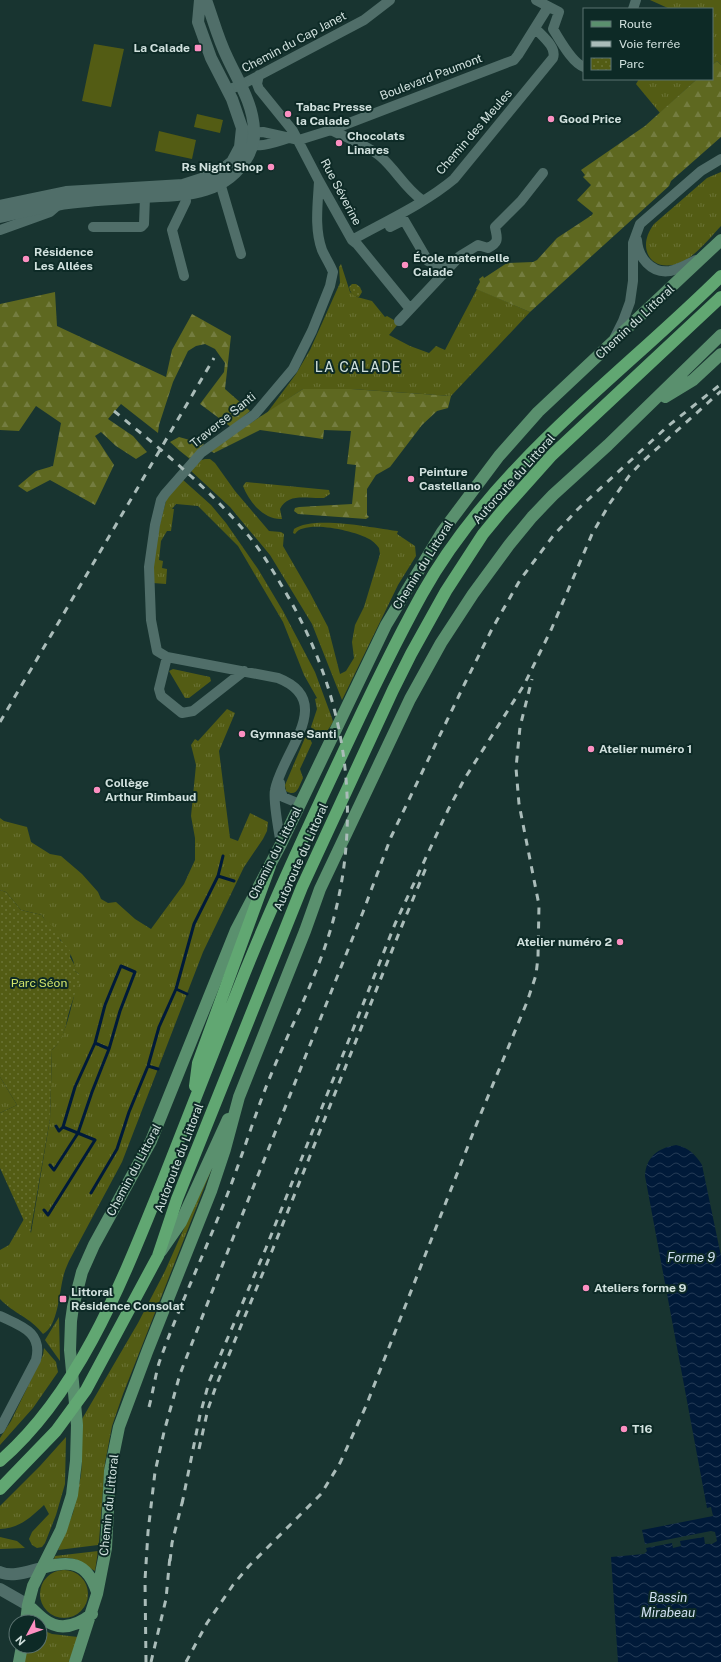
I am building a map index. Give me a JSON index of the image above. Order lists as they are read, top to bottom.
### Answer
{
  "streets": {
    "highway": ["Autoroute du Littoral"],
    "main road": ["Chemin du Littoral"],
    "street": [
      "Chemin du Cap Janet",
      "Boulevard Paumont",
      "Chemin des Meules",
      "Rue Séverine",
      "Traverse Santi"
    ]
  },
  "crossings": [
    ["Chemin du Cap Janet", "Rue Séverine"],
    ["Boulevard Paumont", "Chemin des Meules"],
    ["Boulevard Paumont", "Rue Séverine"],
    ["Chemin des Meules", "Rue Séverine"],
    ["Rue Séverine", "Traverse Santi"]
  ],
  "districts": ["LA CALADE"],
  "water": ["Forme 9", "Bassin Mirabeau"],
  "parks": ["Parc Séon"],
  "places": {
    "transit": ["La Calade", "Littoral Résidence Consolat"],
    "other": [
      "Tabac Presse la Calade",
      "Good Price",
      "Chocolats Linares",
      "Rs Night Shop",
      "Résidence Les Allées",
      "École maternelle Calade",
      "Peinture Castellano",
      "Gymnase Santi",
      "Atelier numéro 1",
      "Collège Arthur Rimbaud",
      "Atelier numéro 2",
      "Ateliers forme 9",
      "T16"
    ]
  },
  "legend": ["Route", "Voie ferrée", "Parc"],
  "north": "bottom left"
}
